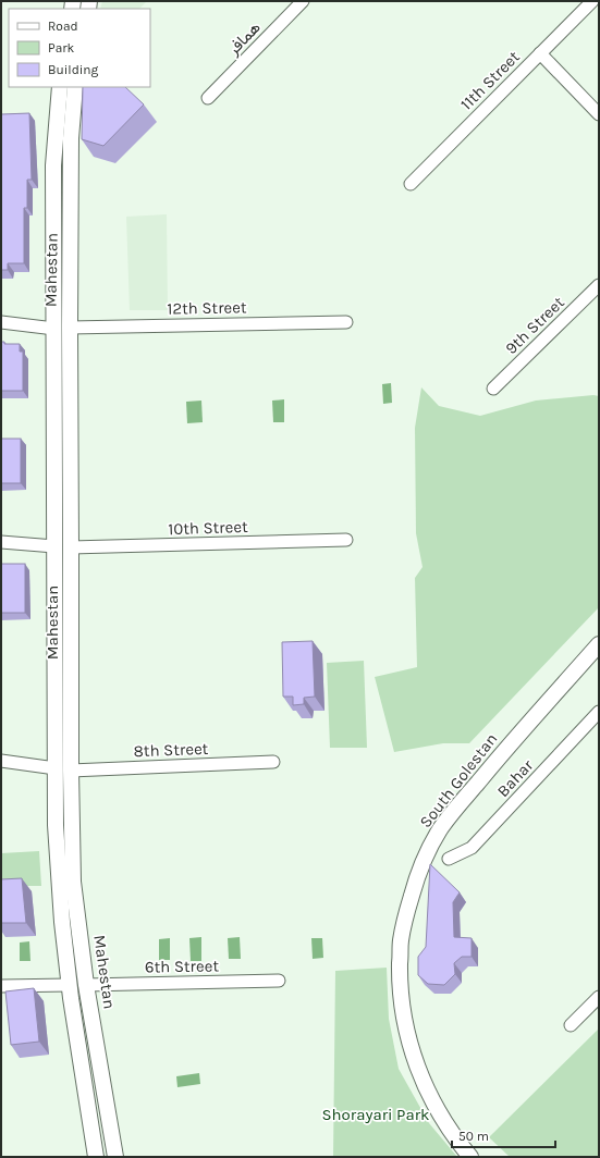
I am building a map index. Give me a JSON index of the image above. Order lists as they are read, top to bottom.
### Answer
{
  "streets": {
    "street": [
      "همافر",
      "11th Street",
      "Mahestan",
      "12th Street",
      "9th Street",
      "10th Street",
      "8th Street",
      "Bahar",
      "South Golestan",
      "6th Street"
    ]
  },
  "crossings": [
    ["Mahestan", "12th Street"],
    ["Mahestan", "10th Street"],
    ["Mahestan", "8th Street"],
    ["Mahestan", "6th Street"]
  ],
  "parks": ["Shorayari Park"],
  "legend": ["Road", "Park", "Building"],
  "scale_bar": "50 m"
}
